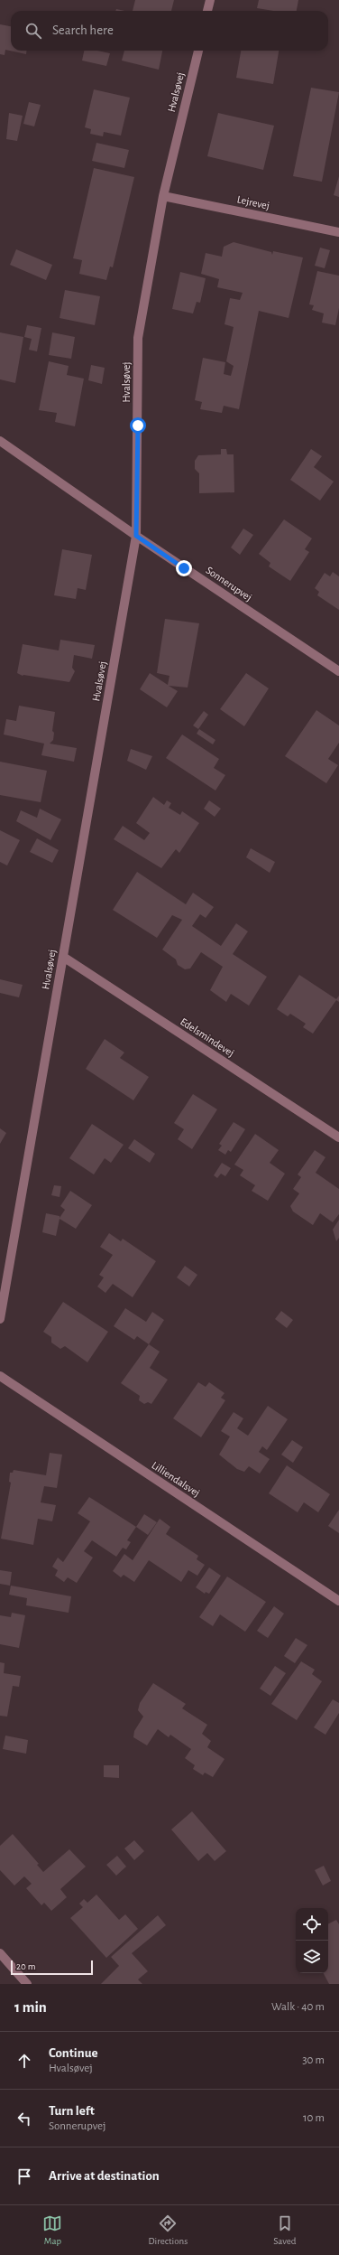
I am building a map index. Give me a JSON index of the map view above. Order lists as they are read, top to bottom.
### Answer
{
  "streets": {
    "street": [
      "Hvalsøvej",
      "Lejrevej",
      "Sonnerupvej",
      "Edelsmindevej",
      "Lilliendalsvej"
    ]
  },
  "crossings": [
    ["Hvalsøvej", "Lejrevej"],
    ["Hvalsøvej", "Sonnerupvej"],
    ["Hvalsøvej", "Edelsmindevej"]
  ],
  "scale_bar": "20 m",
  "page": {
    "search": "Search here",
    "scale": "20 m",
    "heading": ["1 min", "Walk · 40 m"],
    "list": [
      ["Continue", "Hvalsøvej", "30 m"],
      ["Turn left", "Sonnerupvej", "10 m"],
      "Arrive at destination"
    ],
    "nav": ["Map", "Directions", "Saved"]
  }
}
